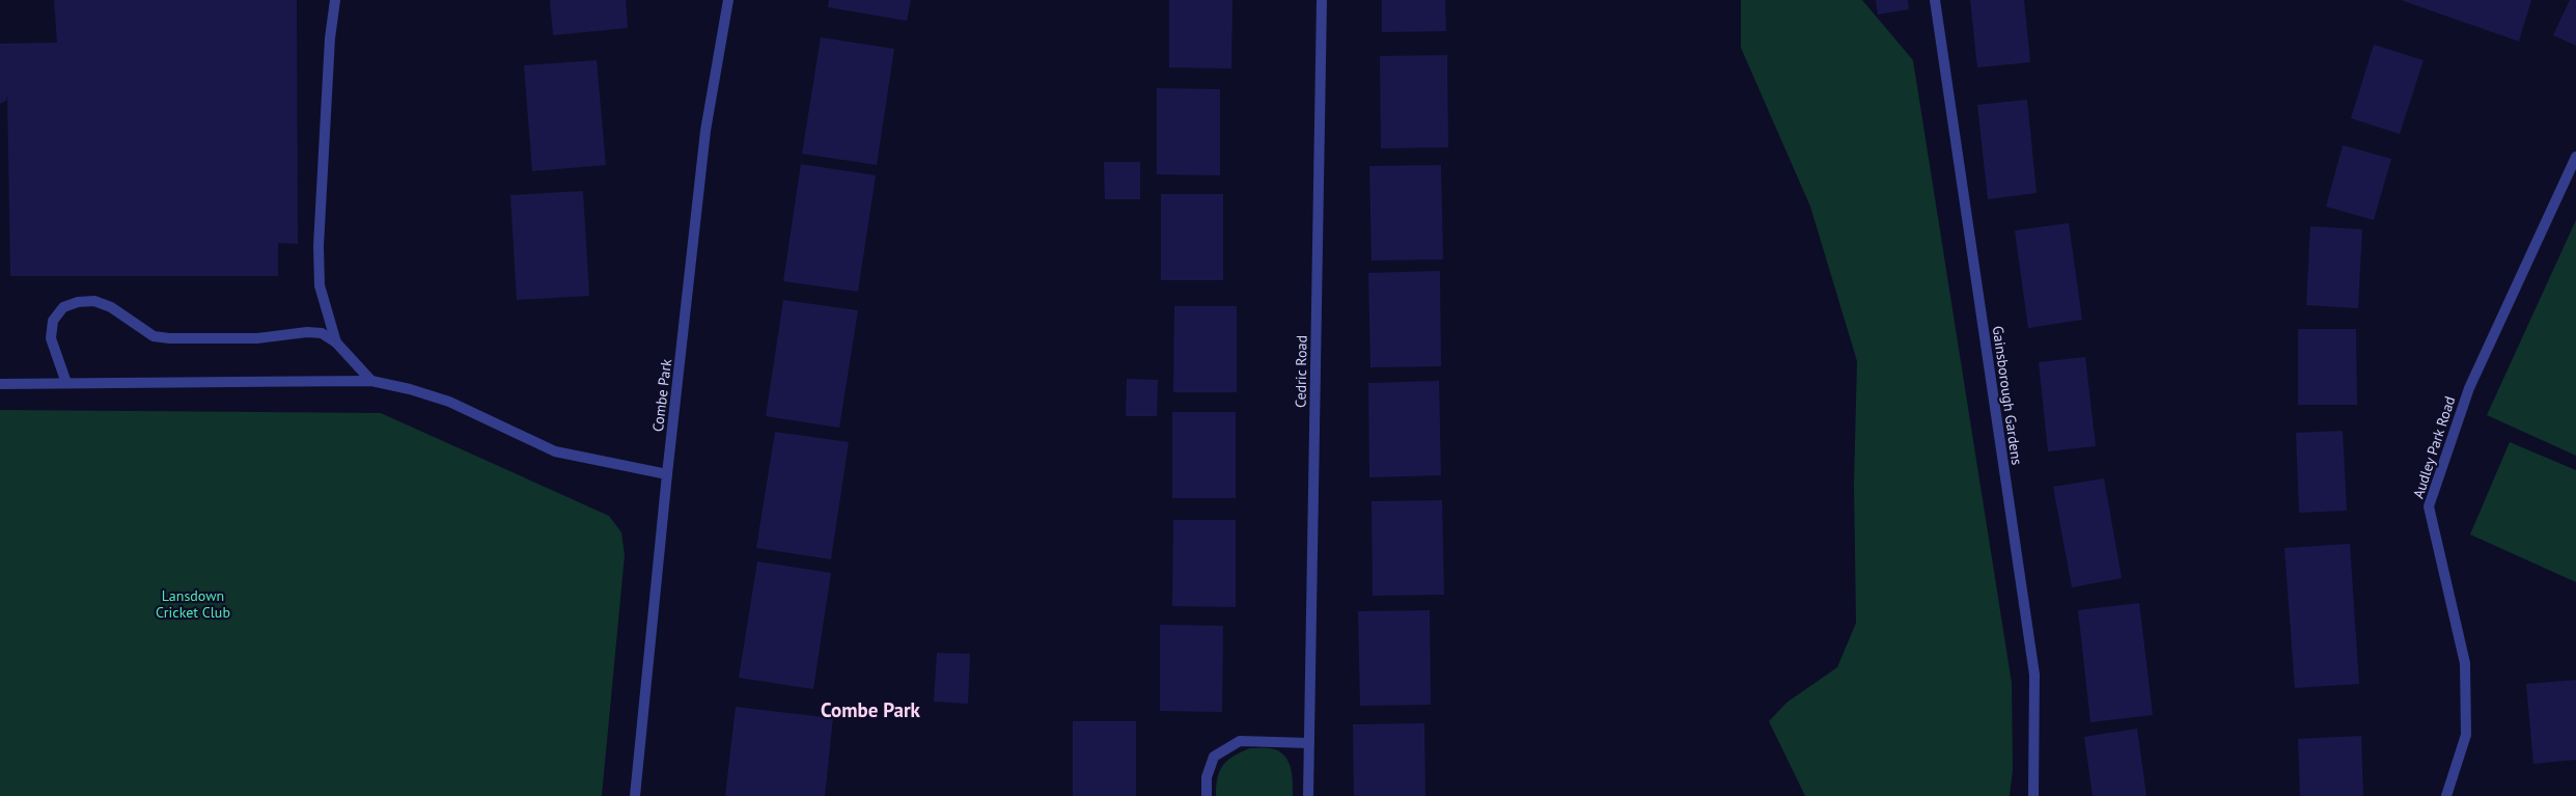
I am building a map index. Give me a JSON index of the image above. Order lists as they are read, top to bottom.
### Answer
{
  "streets": {
    "street": [
      "Cedric Road",
      "Combe Park",
      "Gainsborough Gardens",
      "Audley Park Road"
    ]
  },
  "districts": ["Combe Park"],
  "parks": ["Lansdown Cricket Club"]
}
